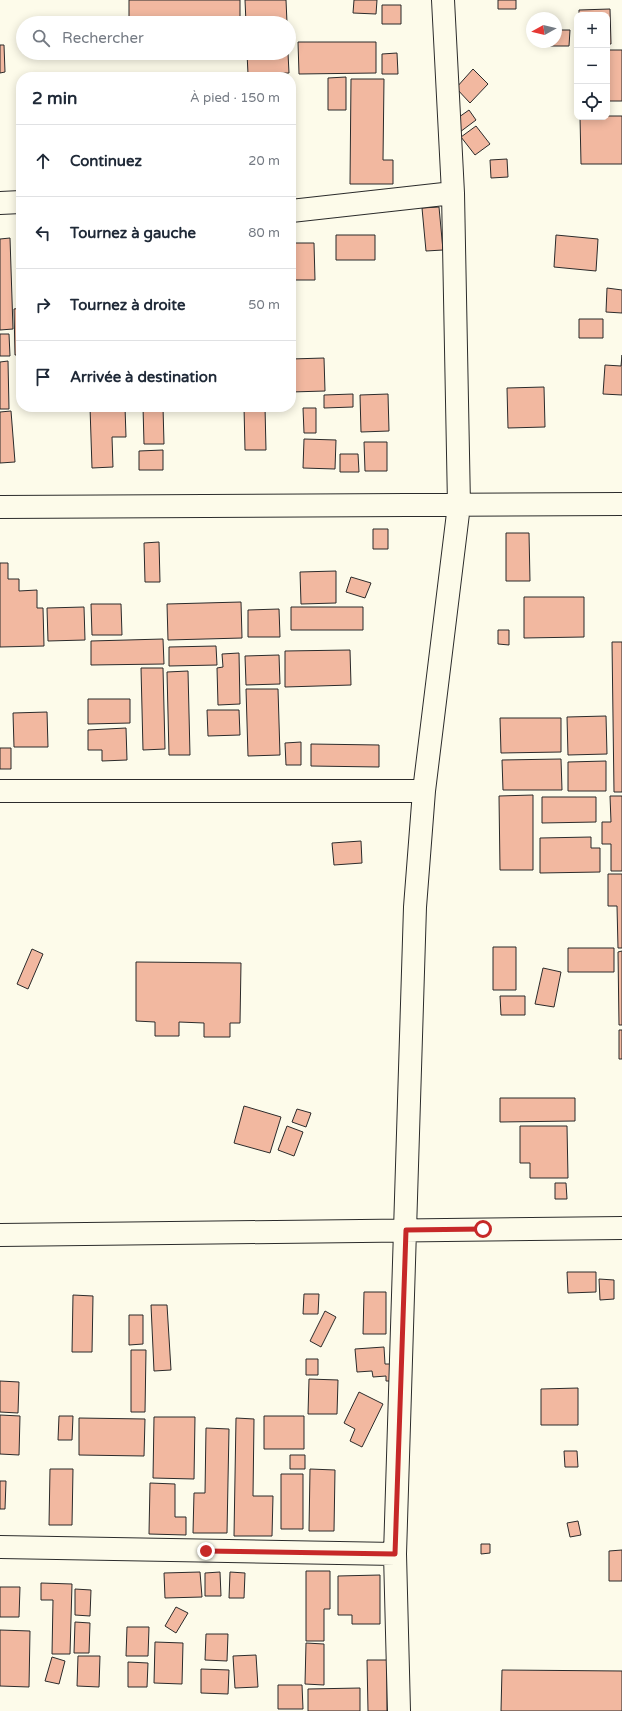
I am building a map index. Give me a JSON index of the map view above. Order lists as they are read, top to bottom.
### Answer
{
  "north": "left",
  "page": {
    "map_buttons": ["+", "−"],
    "search": "Rechercher",
    "heading": ["2 min", "À pied · 150 m"],
    "list": [
      ["Continuez", "20 m"],
      ["Tournez à gauche", "80 m"],
      ["Tournez à droite", "50 m"],
      "Arrivée à destination"
    ]
  }
}
